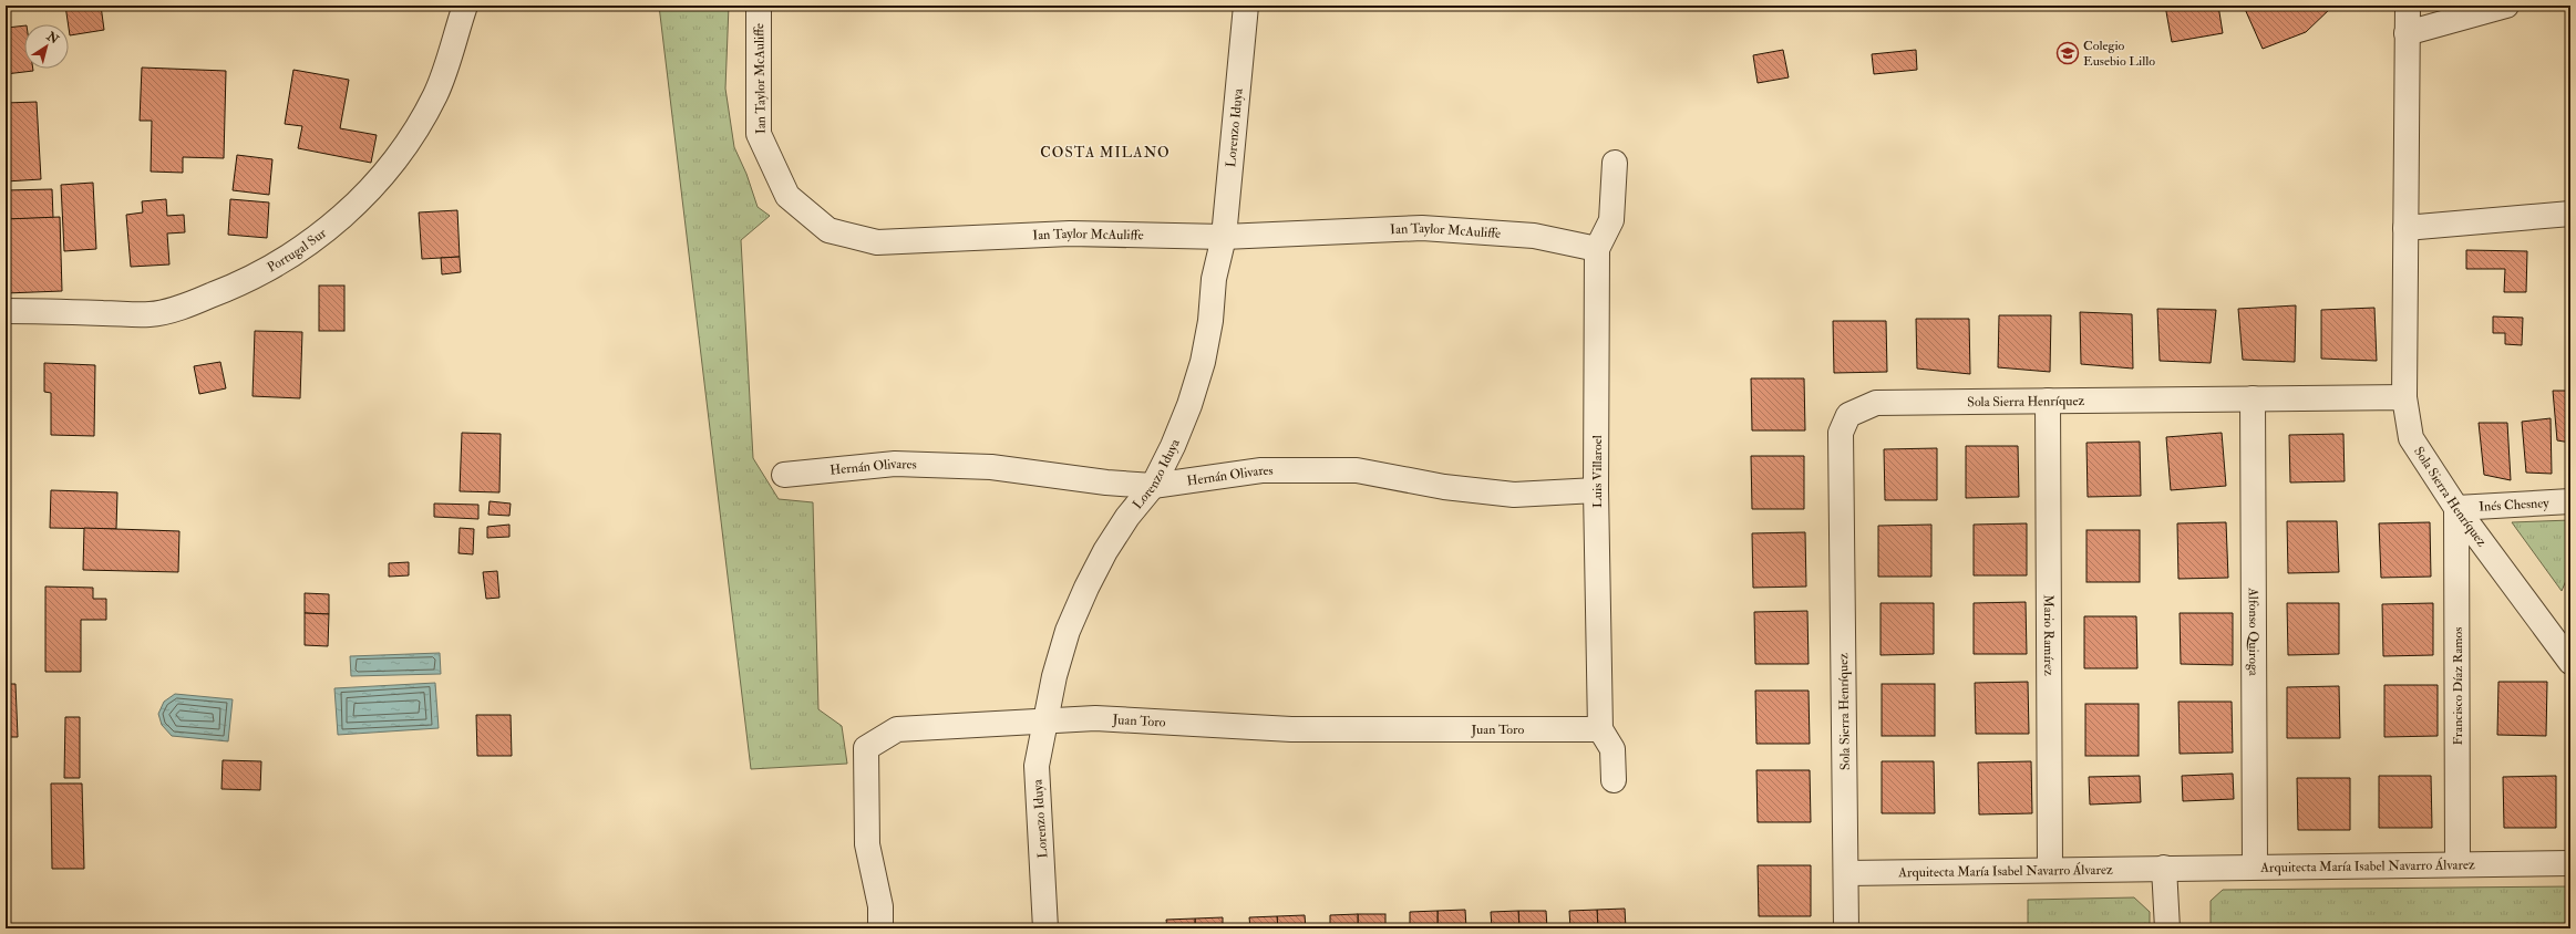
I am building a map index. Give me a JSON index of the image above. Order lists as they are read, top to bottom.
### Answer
{
  "streets": {
    "street": [
      "Ian Taylor McAuliffe",
      "Lorenzo Iduya",
      "Portugal Sur",
      "Sola Sierra Henríquez",
      "Hernán Olivares",
      "Luis Villaroel",
      "Inés Chesney",
      "Alfonso Quiroga",
      "Mario Ramírez",
      "Francisco Díaz Ramos",
      "Juan Toro",
      "Arquitecta María Isabel Navarro Álvarez"
    ]
  },
  "crossings": [
    ["Ian Taylor McAuliffe", "Lorenzo Iduya"],
    ["Ian Taylor McAuliffe", "Luis Villaroel"],
    ["Lorenzo Iduya", "Hernán Olivares"],
    ["Lorenzo Iduya", "Juan Toro"],
    ["Sola Sierra Henríquez", "Inés Chesney"],
    ["Sola Sierra Henríquez", "Alfonso Quiroga"],
    ["Sola Sierra Henríquez", "Mario Ramírez"],
    ["Sola Sierra Henríquez", "Francisco Díaz Ramos"],
    ["Sola Sierra Henríquez", "Arquitecta María Isabel Navarro Álvarez"],
    ["Hernán Olivares", "Luis Villaroel"],
    ["Luis Villaroel", "Juan Toro"],
    ["Inés Chesney", "Francisco Díaz Ramos"],
    ["Alfonso Quiroga", "Arquitecta María Isabel Navarro Álvarez"],
    ["Mario Ramírez", "Arquitecta María Isabel Navarro Álvarez"],
    ["Francisco Díaz Ramos", "Arquitecta María Isabel Navarro Álvarez"]
  ],
  "districts": ["COSTA MILANO"],
  "places": {
    "school or university": ["Colegio Eusebio Lillo"]
  },
  "north": "top right"
}
